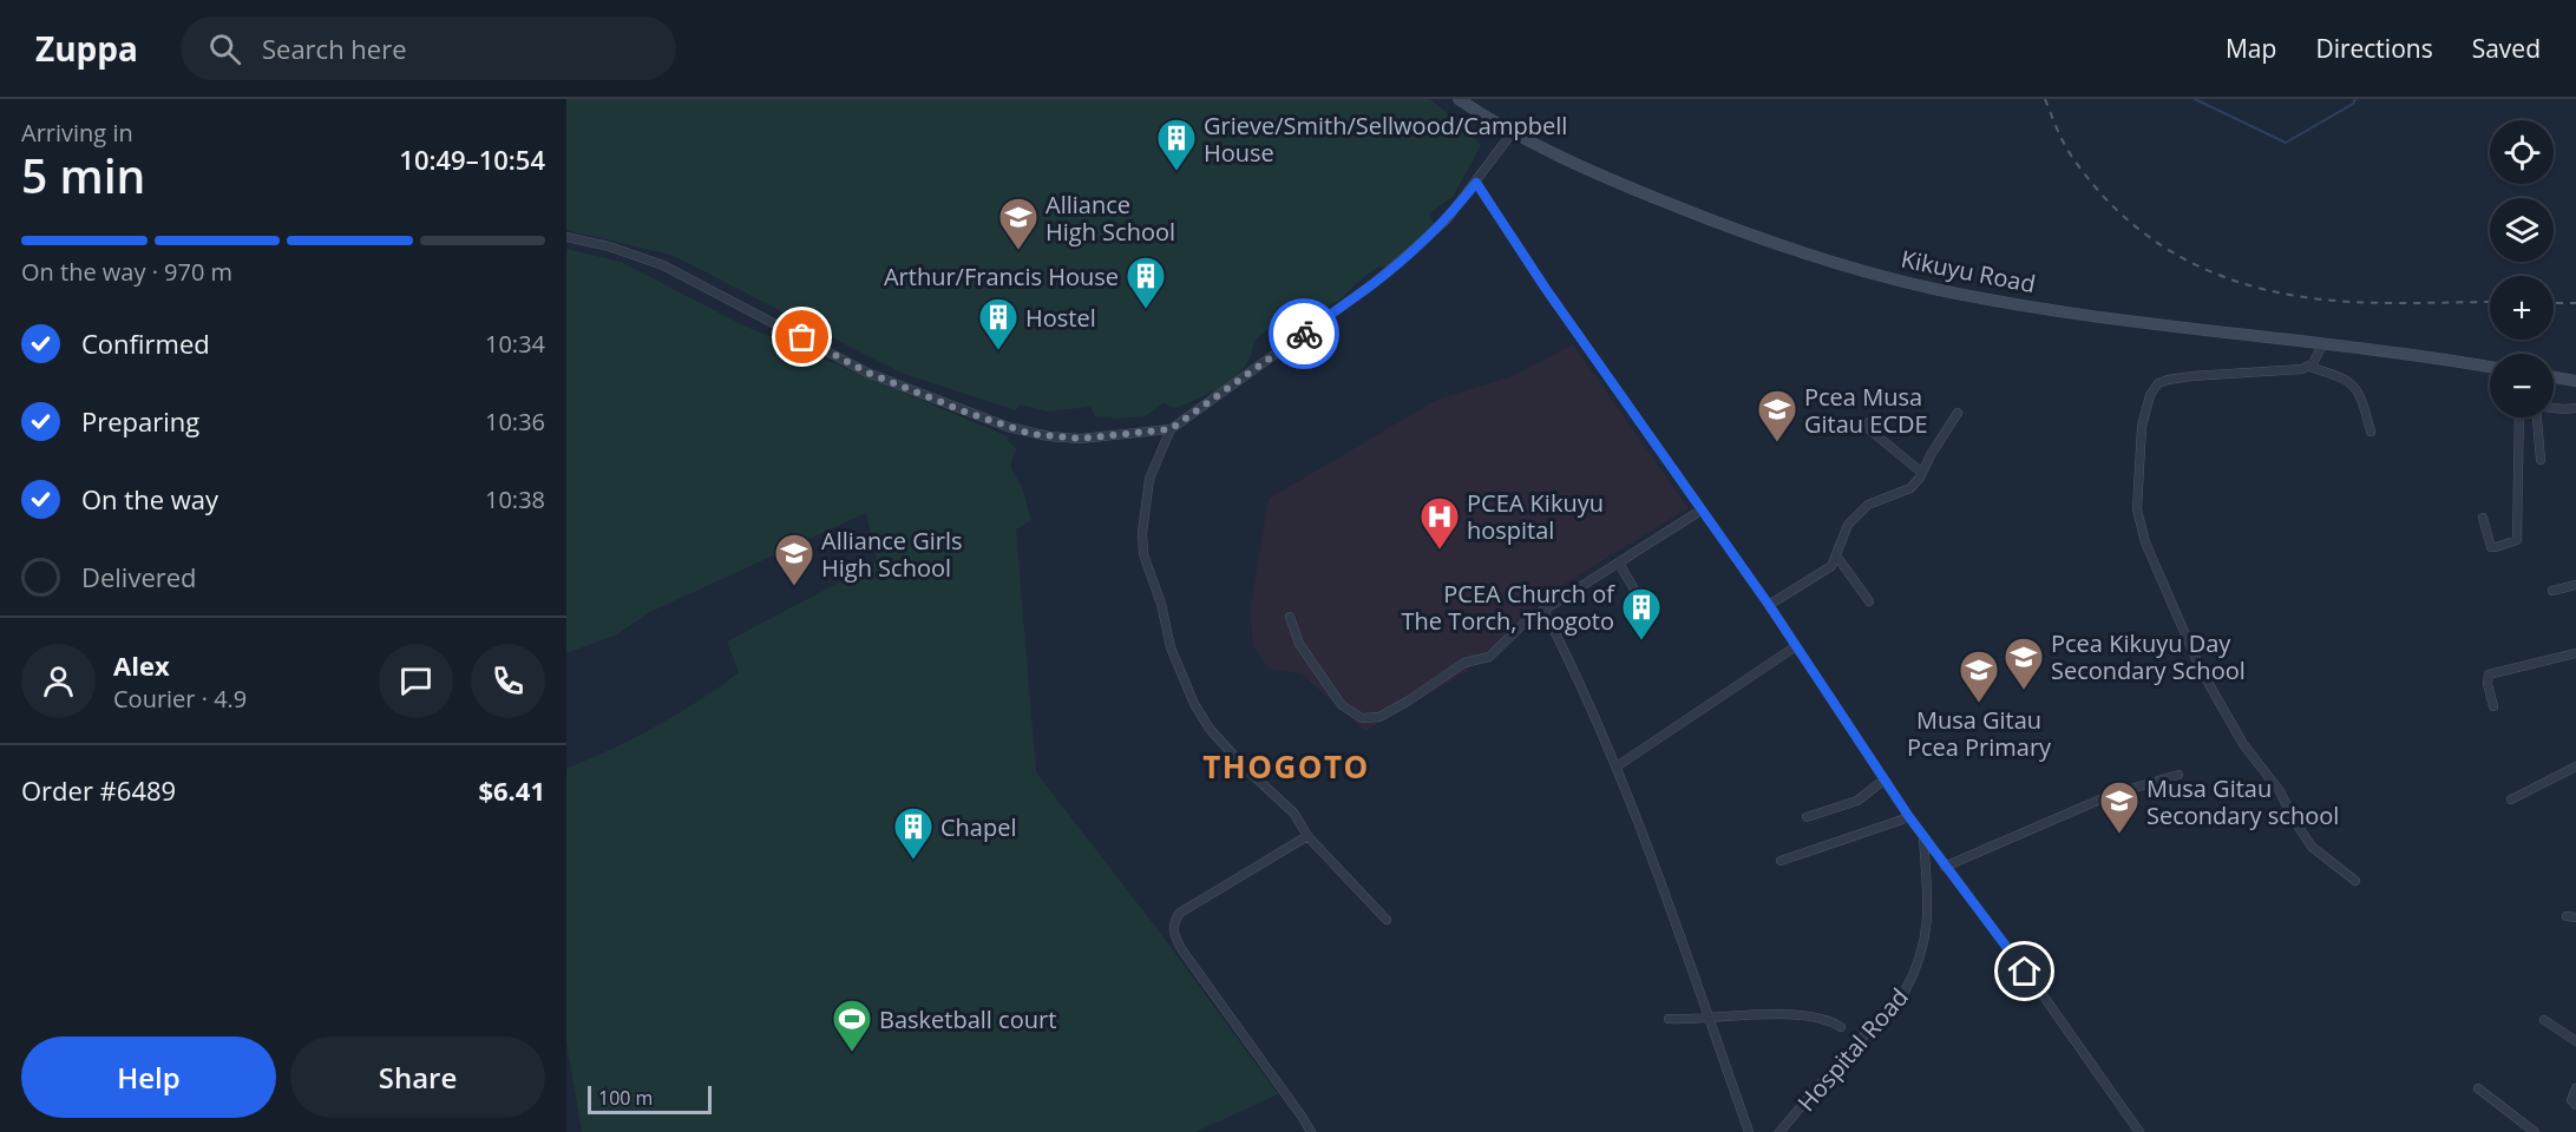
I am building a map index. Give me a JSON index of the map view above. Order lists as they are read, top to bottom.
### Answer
{
  "streets": {
    "main road": ["Kikuyu Road"],
    "street": ["Hospital Road"]
  },
  "districts": ["THOGOTO"],
  "places": {
    "building": [
      "Grieve/Smith/Sellwood/Campbell House",
      "Arthur/Francis House",
      "Hostel",
      "PCEA Church of The Torch, Thogoto",
      "Chapel"
    ],
    "school or university": [
      "Alliance High School",
      "Pcea Musa Gitau ECDE",
      "Alliance Girls High School",
      "Pcea Kikuyu Day Secondary School",
      "Musa Gitau Pcea Primary",
      "Musa Gitau Secondary school"
    ],
    "hospital": ["PCEA Kikuyu hospital"],
    "sports": ["Basketball court"]
  },
  "scale_bar": "100 m",
  "page": {
    "header": "Zuppa",
    "search": "Search here",
    "nav": ["Map", "Directions", "Saved"],
    "heading": ["5 min", "Arriving in", "10:49–10:54"],
    "panel": [
      "Alex",
      "Courier · 4.9",
      "Order #6489",
      "$6.41"
    ],
    "map_buttons": ["+", "−"],
    "bar": "On the way · 970 m",
    "list": [
      ["Confirmed", "10:34"],
      ["Preparing", "10:36"],
      ["On the way", "10:38"],
      "Delivered"
    ],
    "buttons": ["Help", "Share"],
    "scale": "100 m"
  }
}
